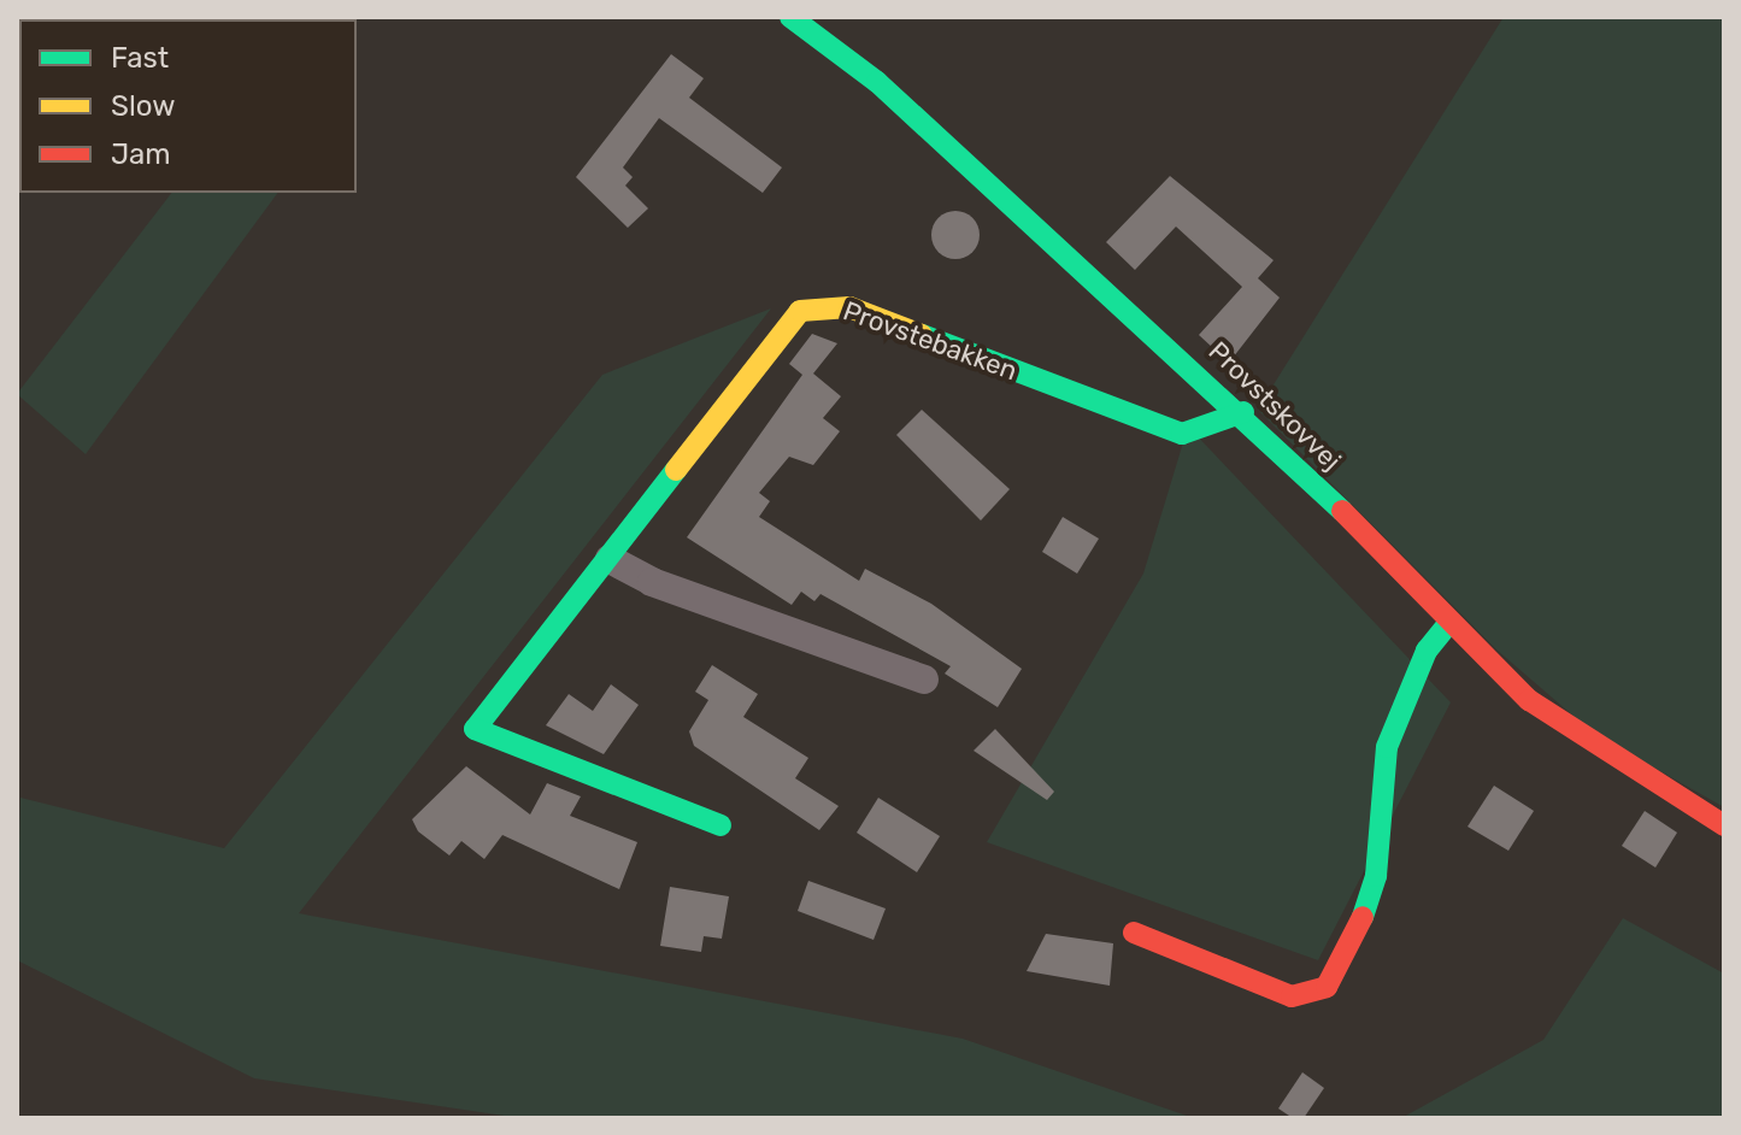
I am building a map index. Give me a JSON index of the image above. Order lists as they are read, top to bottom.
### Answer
{
  "streets": {
    "street": ["Provstebakken", "Provstskovvej"]
  },
  "crossings": [
    ["Provstebakken", "Provstskovvej"]
  ],
  "legend": ["Fast", "Slow", "Jam"]
}
